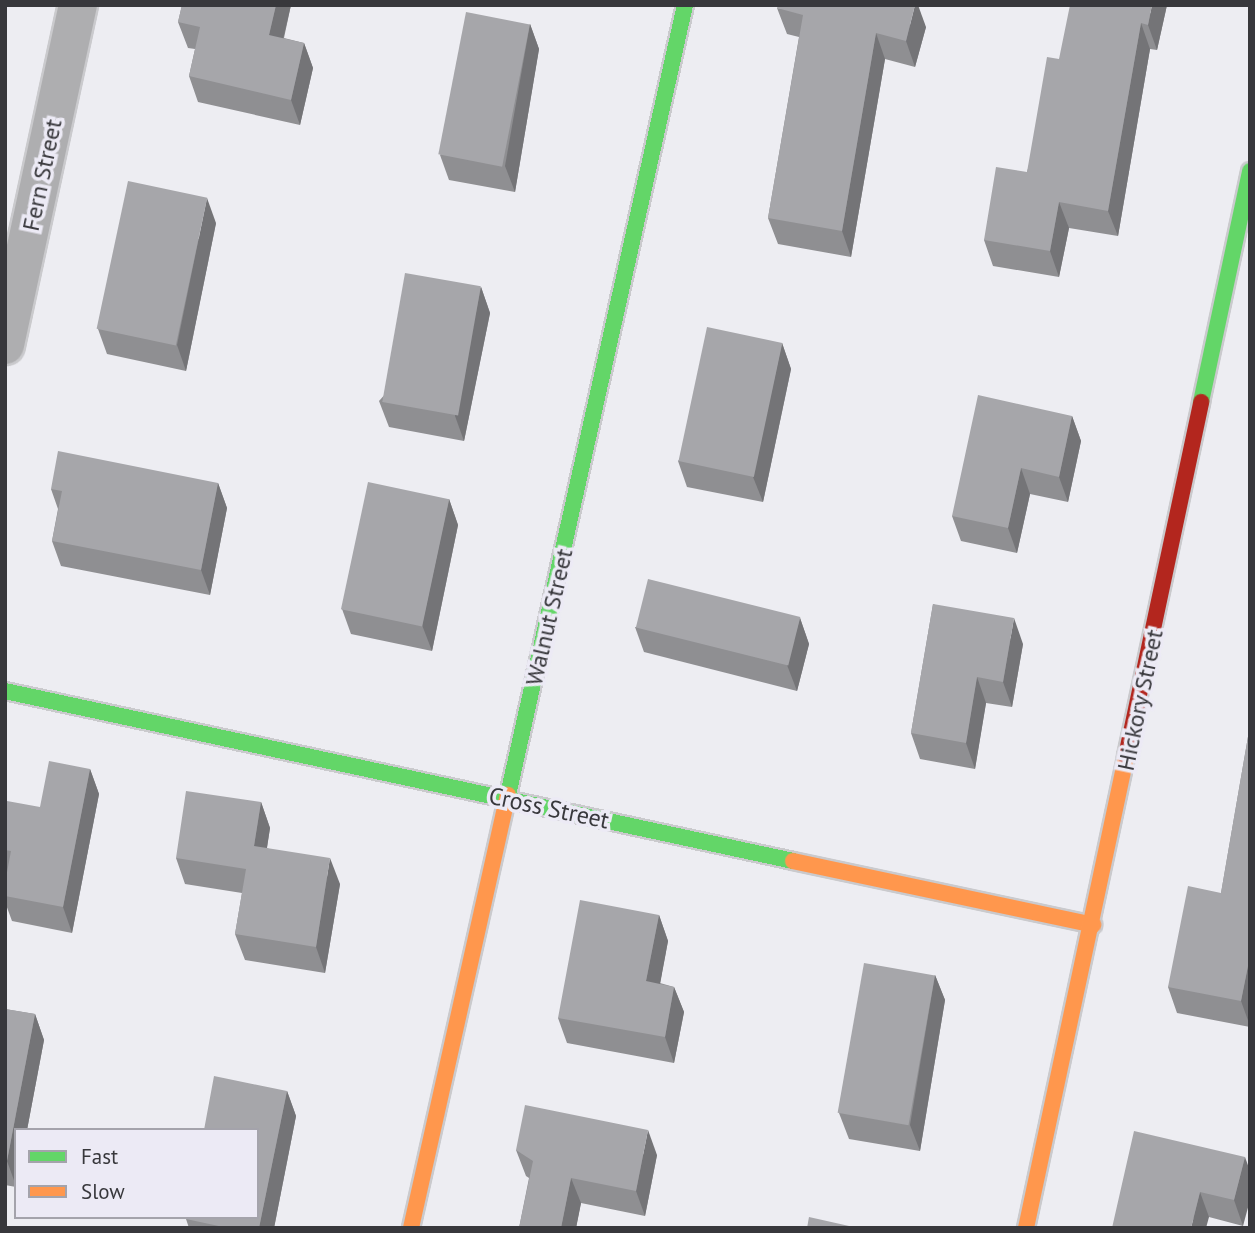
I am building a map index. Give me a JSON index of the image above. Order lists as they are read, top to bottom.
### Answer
{
  "streets": {
    "street": [
      "Fern Street",
      "Walnut Street",
      "Hickory Street",
      "Cross Street"
    ]
  },
  "crossings": [
    ["Walnut Street", "Cross Street"],
    ["Hickory Street", "Cross Street"]
  ],
  "legend": ["Fast", "Slow"]
}
